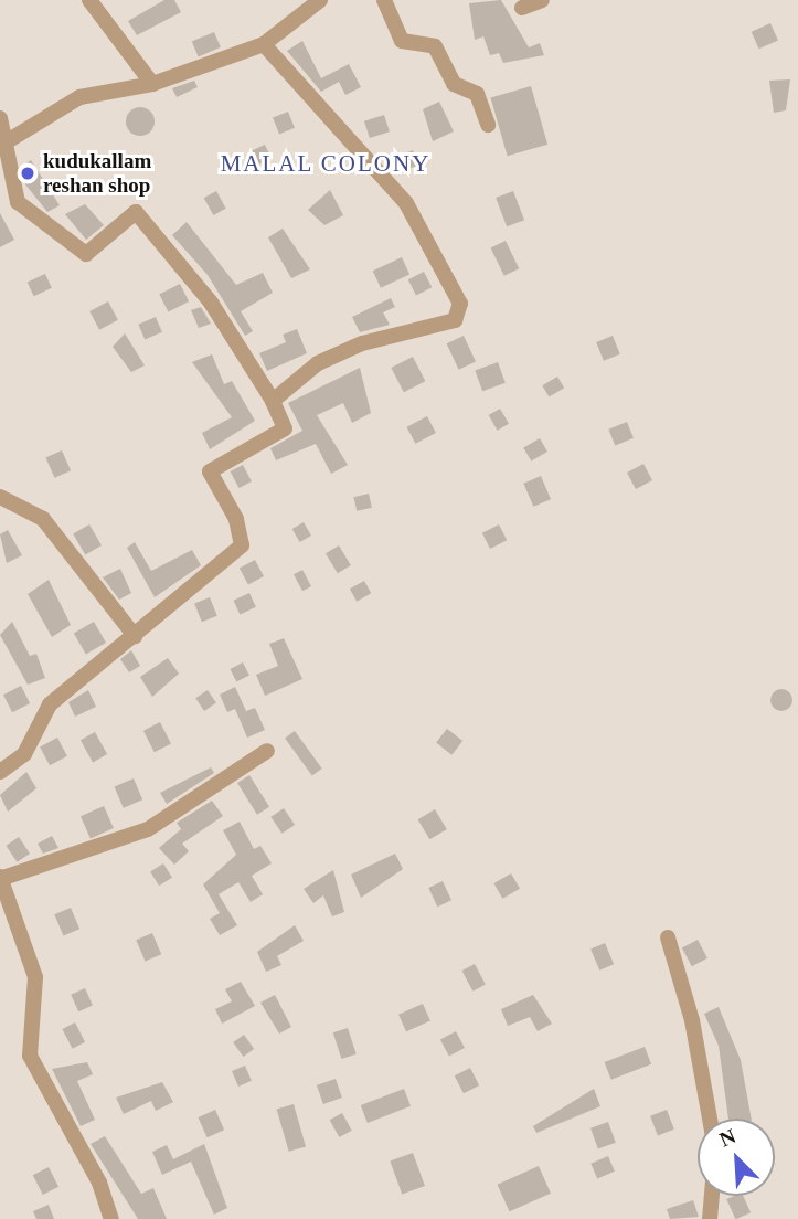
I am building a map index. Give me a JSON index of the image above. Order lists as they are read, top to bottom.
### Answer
{
  "districts": ["MALAL COLONY"],
  "places": ["kudukallam reshan shop"],
  "north": "top left"
}
